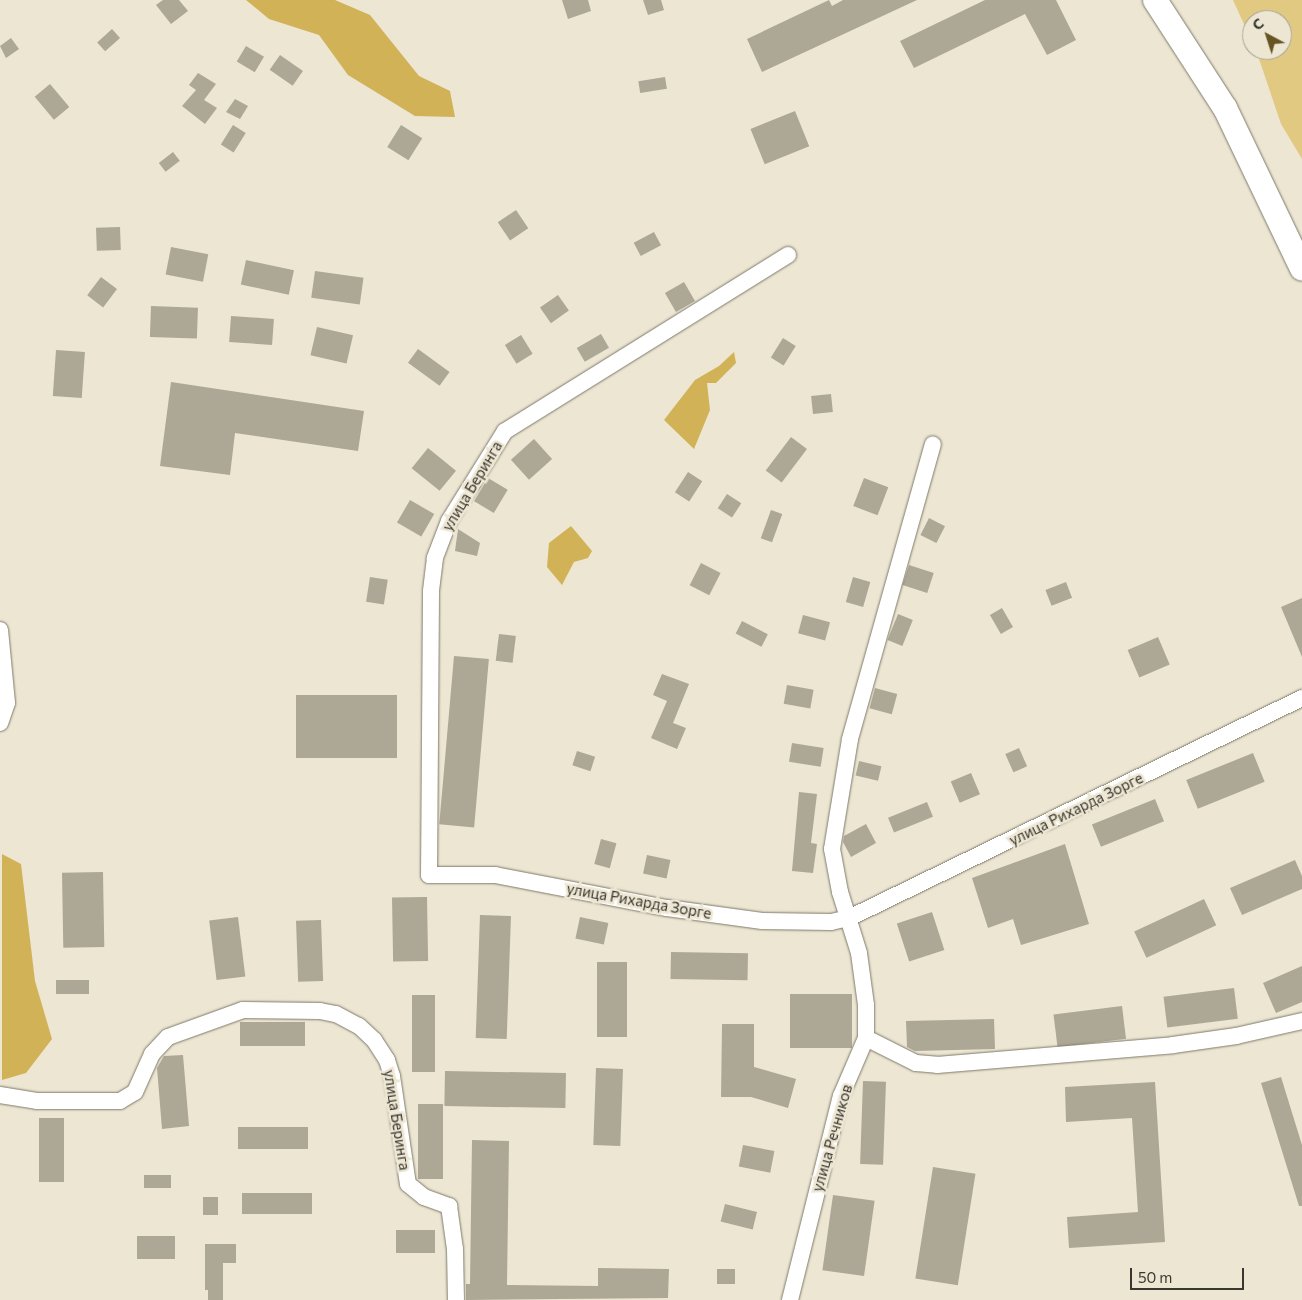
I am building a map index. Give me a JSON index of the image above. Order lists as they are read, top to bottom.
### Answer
{
  "streets": {
    "street": ["улица Беринга", "улица Рихарда Зорге", "улица Речников"]
  },
  "crossings": [
    ["улица Беринга", "улица Рихарда Зорге"],
    ["улица Рихарда Зорге", "улица Речников"]
  ],
  "scale_bar": "50 m",
  "north": "top left"
}
